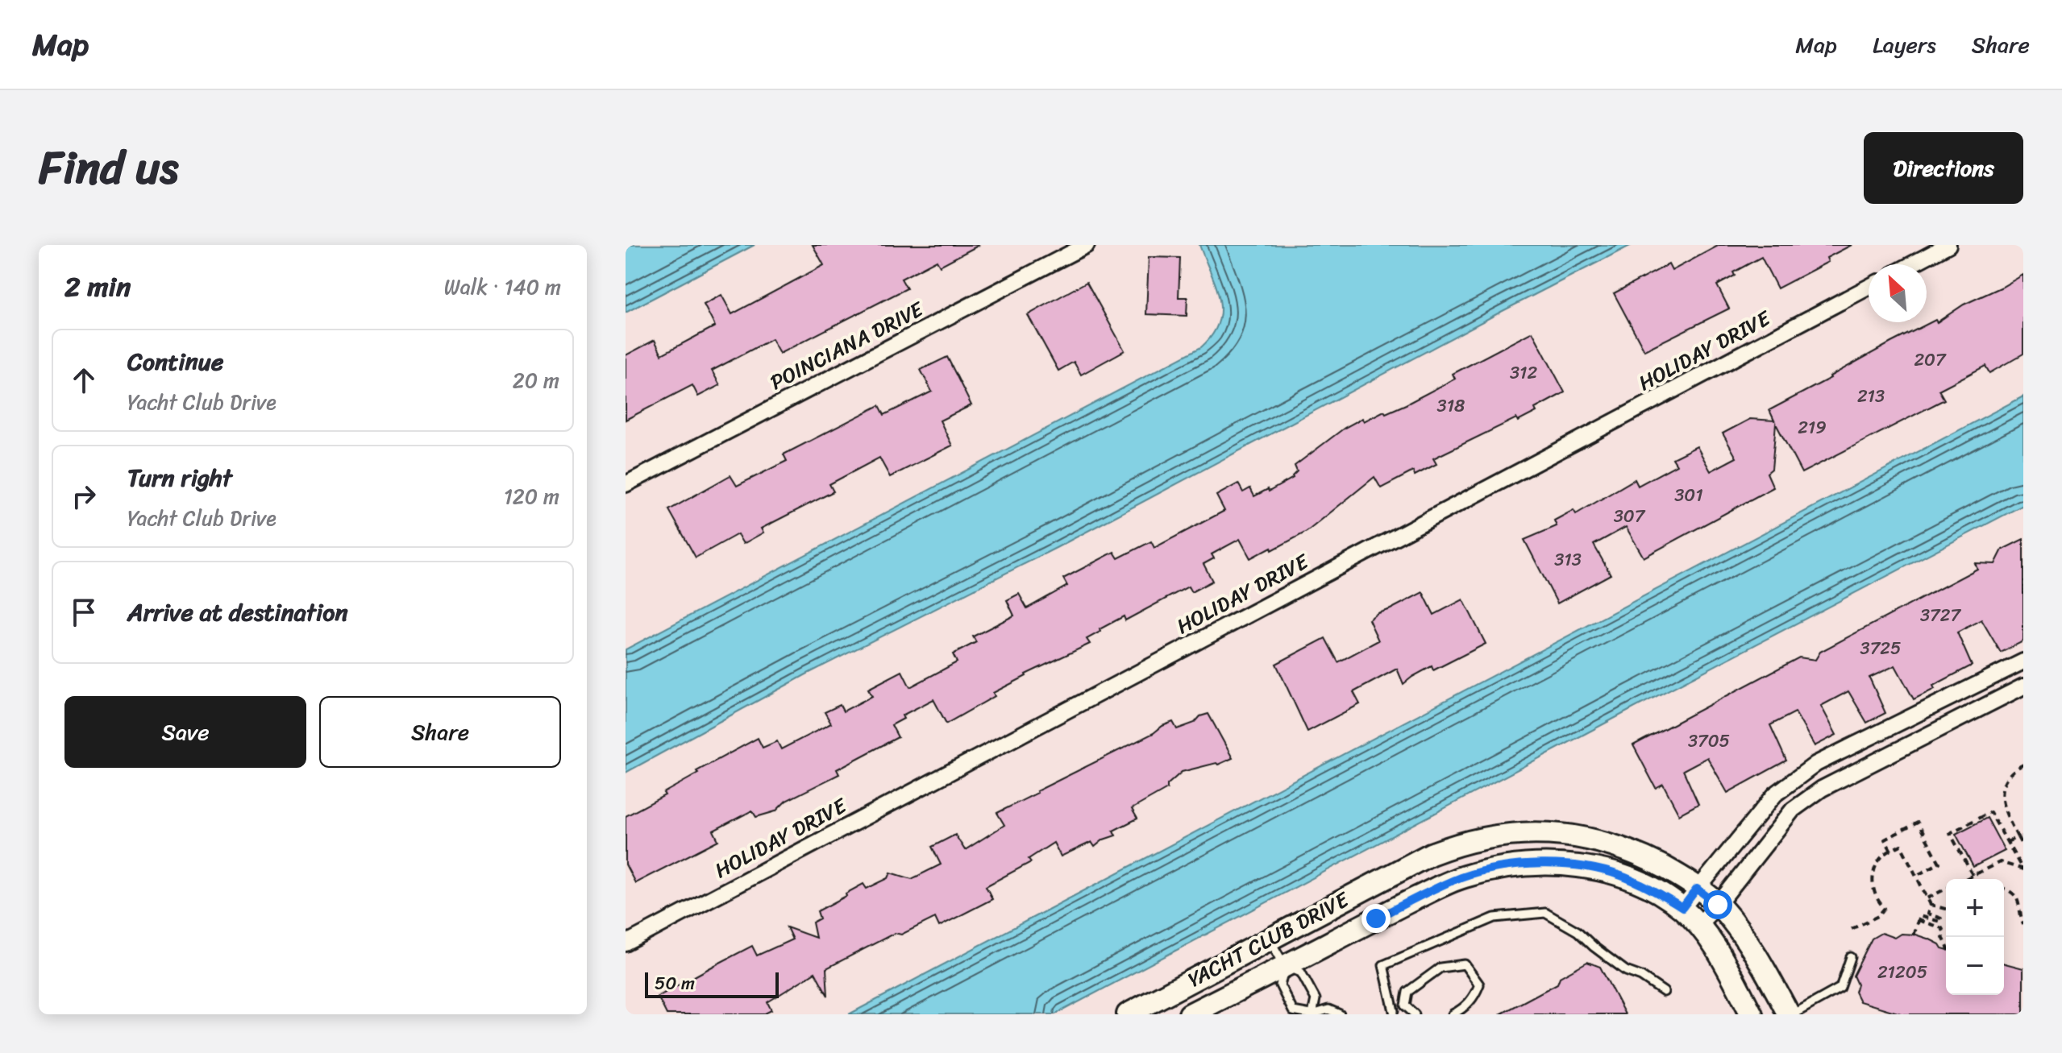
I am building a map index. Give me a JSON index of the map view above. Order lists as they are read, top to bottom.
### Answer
{
  "streets": {
    "street": ["POINCIANA DRIVE", "HOLIDAY DRIVE", "YACHT CLUB DRIVE"]
  },
  "house_numbers": [
    "207",
    "312",
    "213",
    "318",
    "219",
    "301",
    "307",
    "313",
    "3727",
    "3725",
    "3705",
    "21205"
  ],
  "scale_bar": "50 m",
  "north": "top left",
  "page": {
    "header": "Map",
    "nav": ["Map", "Layers", "Share"],
    "title": "Find us",
    "buttons": [
      "Directions",
      ["Save", "Share"]
    ],
    "heading": ["2 min", "Walk · 140 m"],
    "list": [
      ["Continue", "Yacht Club Drive", "20 m"],
      ["Turn right", "Yacht Club Drive", "120 m"],
      "Arrive at destination"
    ],
    "map_buttons": ["+", "−"],
    "scale": "50 m"
  }
}
